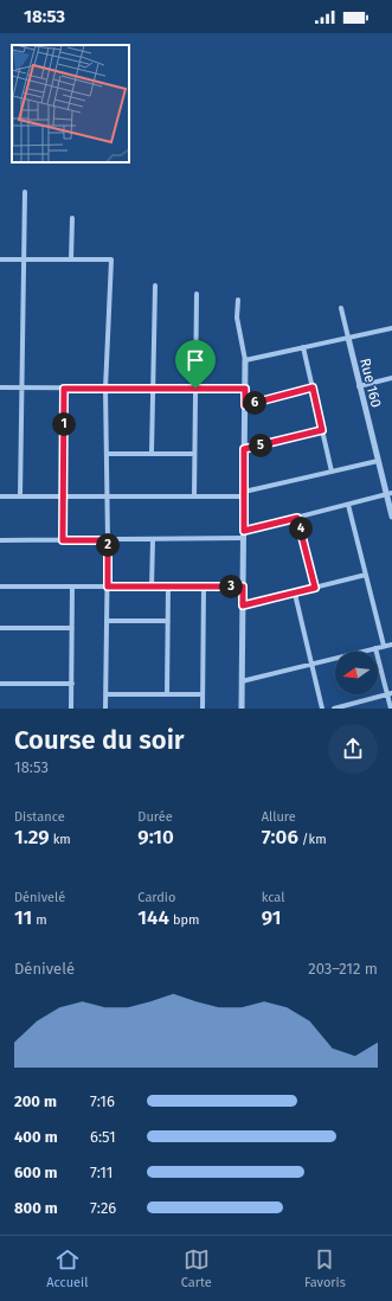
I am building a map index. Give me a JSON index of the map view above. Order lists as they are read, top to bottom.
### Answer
{
  "streets": {
    "street": ["Rue 160"]
  },
  "north": "left",
  "page": {
    "status": "18:53",
    "pins": [
      "6",
      "1",
      "5",
      "4",
      "2",
      "3"
    ],
    "heading": ["Course du soir", "18:53"],
    "stats": [
      ["Distance", "1.29 km"],
      ["Durée", "9:10"],
      ["Allure", "7:06 /km"],
      ["Dénivelé", "11 m"],
      ["Cardio", "144 bpm"],
      ["kcal", "91"]
    ],
    "chart": ["Dénivelé", "203–212 m"],
    "list": [
      {
        "name": "200 m",
        "note": "7:16"
      },
      {
        "name": "400 m",
        "note": "6:51"
      },
      {
        "name": "600 m",
        "note": "7:11"
      },
      {
        "name": "800 m",
        "note": "7:26"
      }
    ],
    "tabs": ["Accueil", "Carte", "Favoris"]
  }
}
